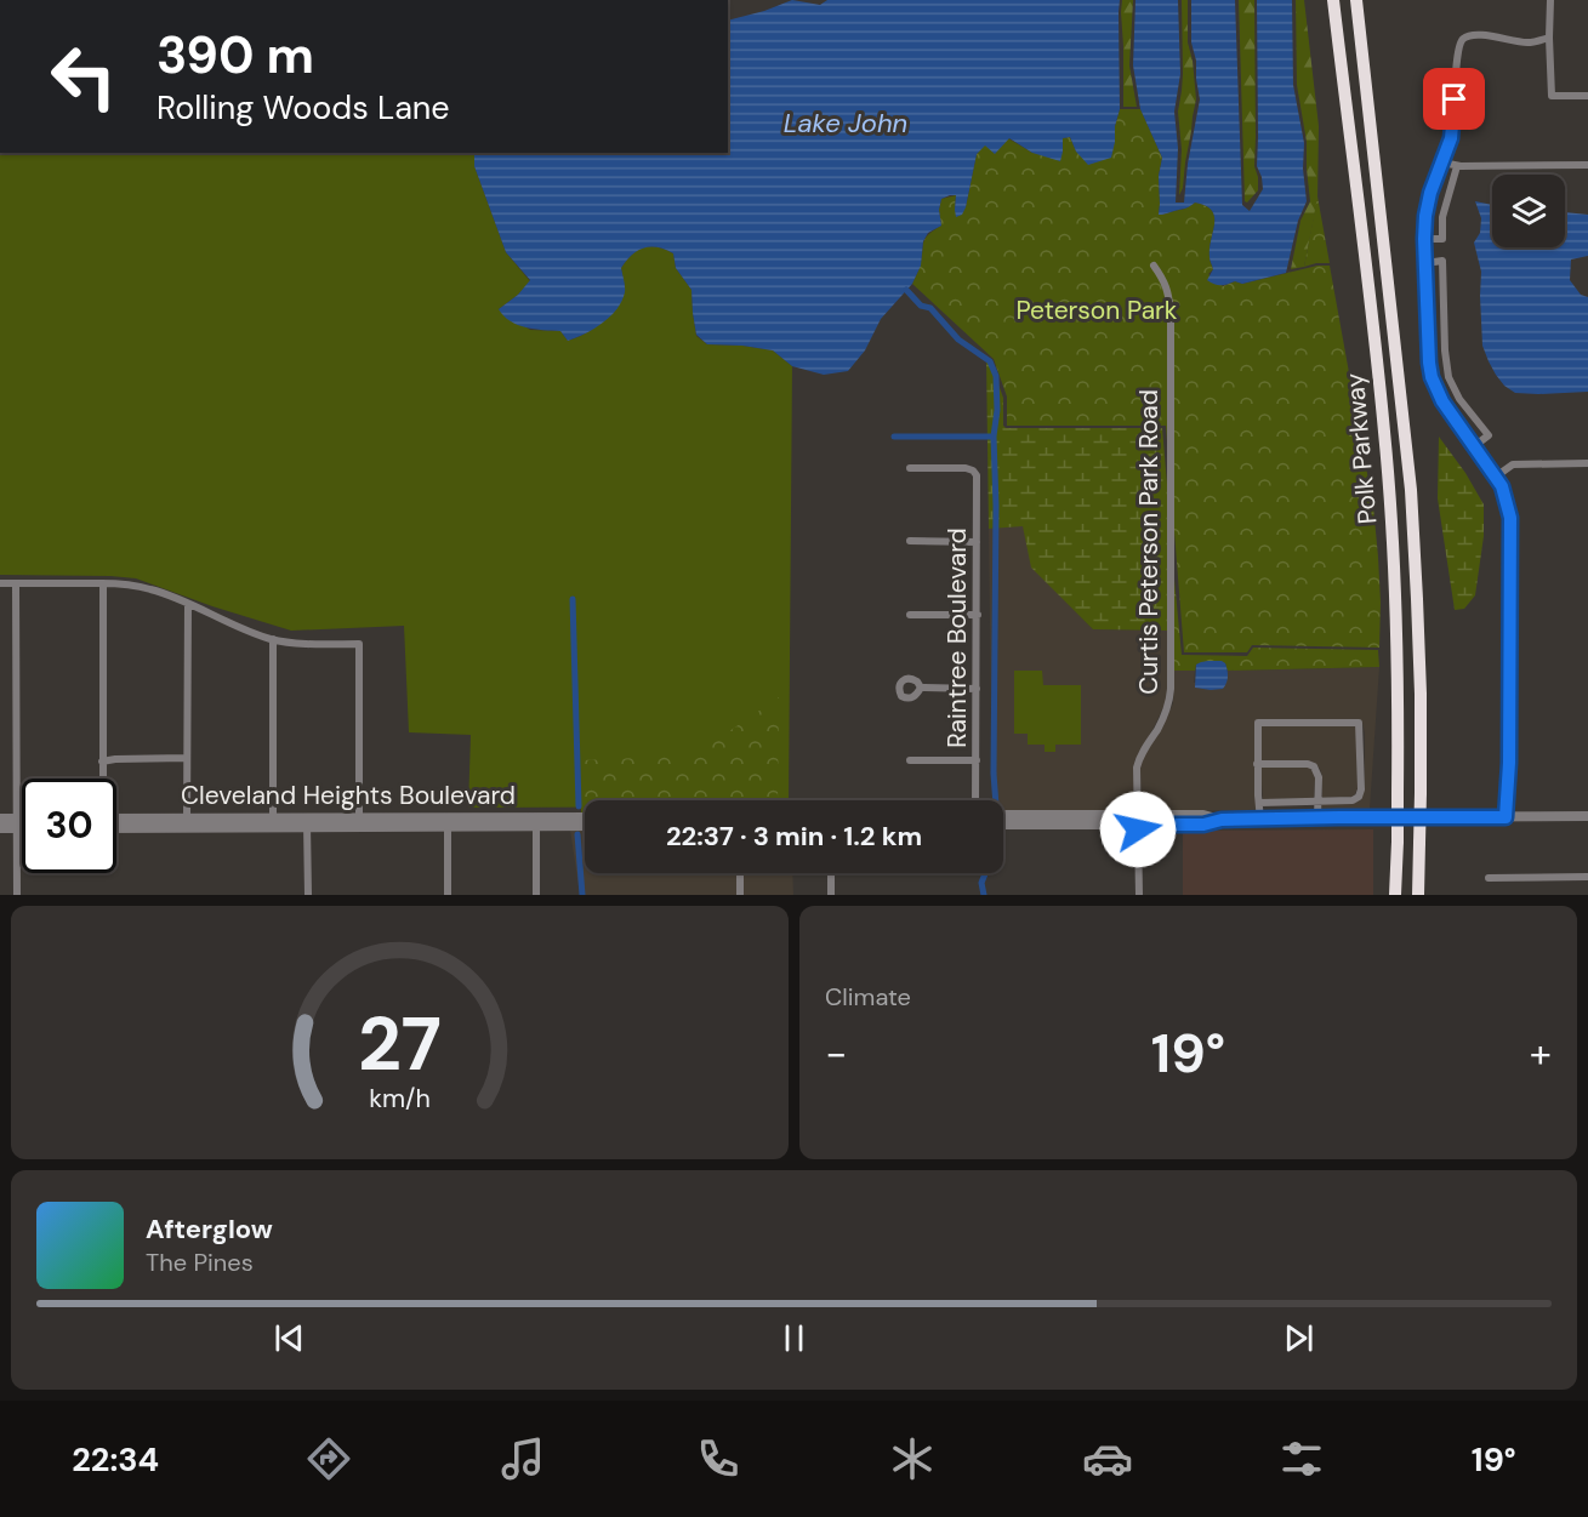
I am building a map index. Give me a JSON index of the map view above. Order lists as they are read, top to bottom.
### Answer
{
  "streets": {
    "highway": ["Polk Parkway"],
    "street": ["Curtis Peterson Park Road", "Raintree Boulevard", "Cleveland Heights Boulevard"]
  },
  "water": ["Lake John"],
  "parks": ["Peterson Park"],
  "page": {
    "turn": ["390 m", "Rolling Woods Lane"],
    "limit": "30",
    "trip": "22:37 · 3 min · 1.2 km",
    "tile": "Climate",
    "heat": ["−", "19°", "+"],
    "song": ["Afterglow", "The Pines"],
    "tabs": ["22:34", "19°"],
    "gauge": ["27", "km/h"]
  }
}
